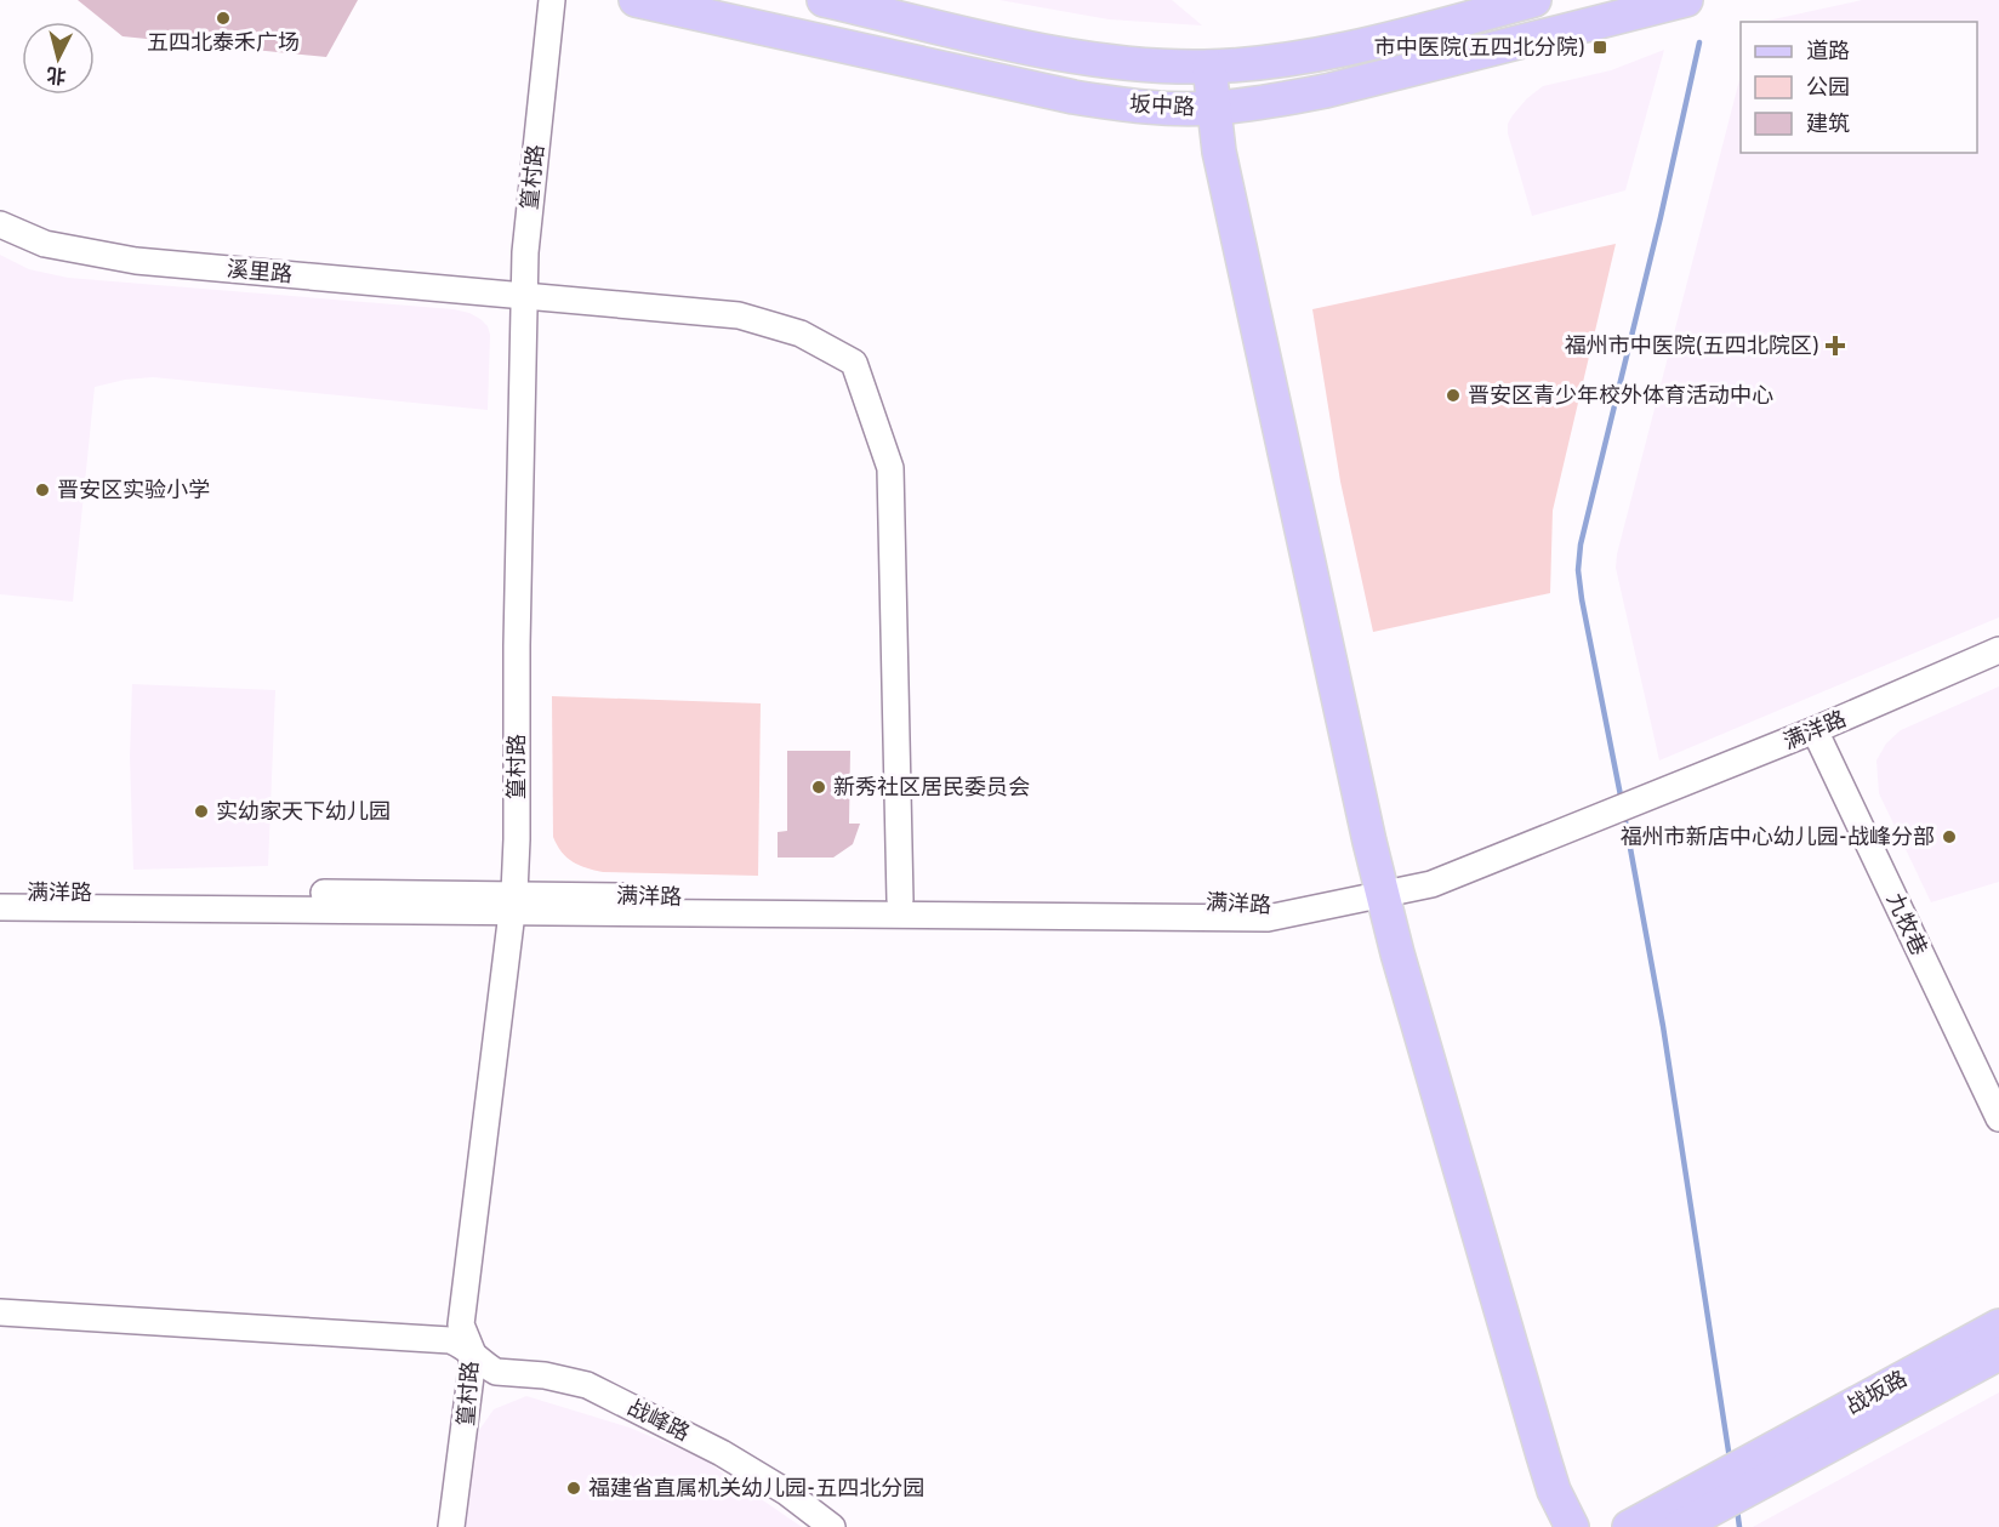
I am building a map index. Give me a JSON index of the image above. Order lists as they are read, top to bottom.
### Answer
{
  "streets": {
    "main road": ["坂中路", "战坂路"],
    "street": [
      "篁村路",
      "溪里路",
      "满洋路",
      "九牧巷",
      "战峰路"
    ]
  },
  "crossings": [
    ["篁村路", "溪里路"],
    ["篁村路", "满洋路"],
    ["篁村路", "战峰路"],
    ["溪里路", "满洋路"],
    ["满洋路", "九牧巷"]
  ],
  "places": {
    "other": [
      "五四北泰禾广场",
      "晋安区青少年校外体育活动中心",
      "晋安区实验小学",
      "新秀社区居民委员会",
      "实幼家天下幼儿园",
      "福州市新店中心幼儿园-战峰分部",
      "福建省直属机关幼儿园-五四北分园"
    ],
    "transit": ["市中医院(五四北分院)"],
    "health": ["福州市中医院(五四北院区)"]
  },
  "legend": ["道路", "公园", "建筑"],
  "north": "bottom"
}
